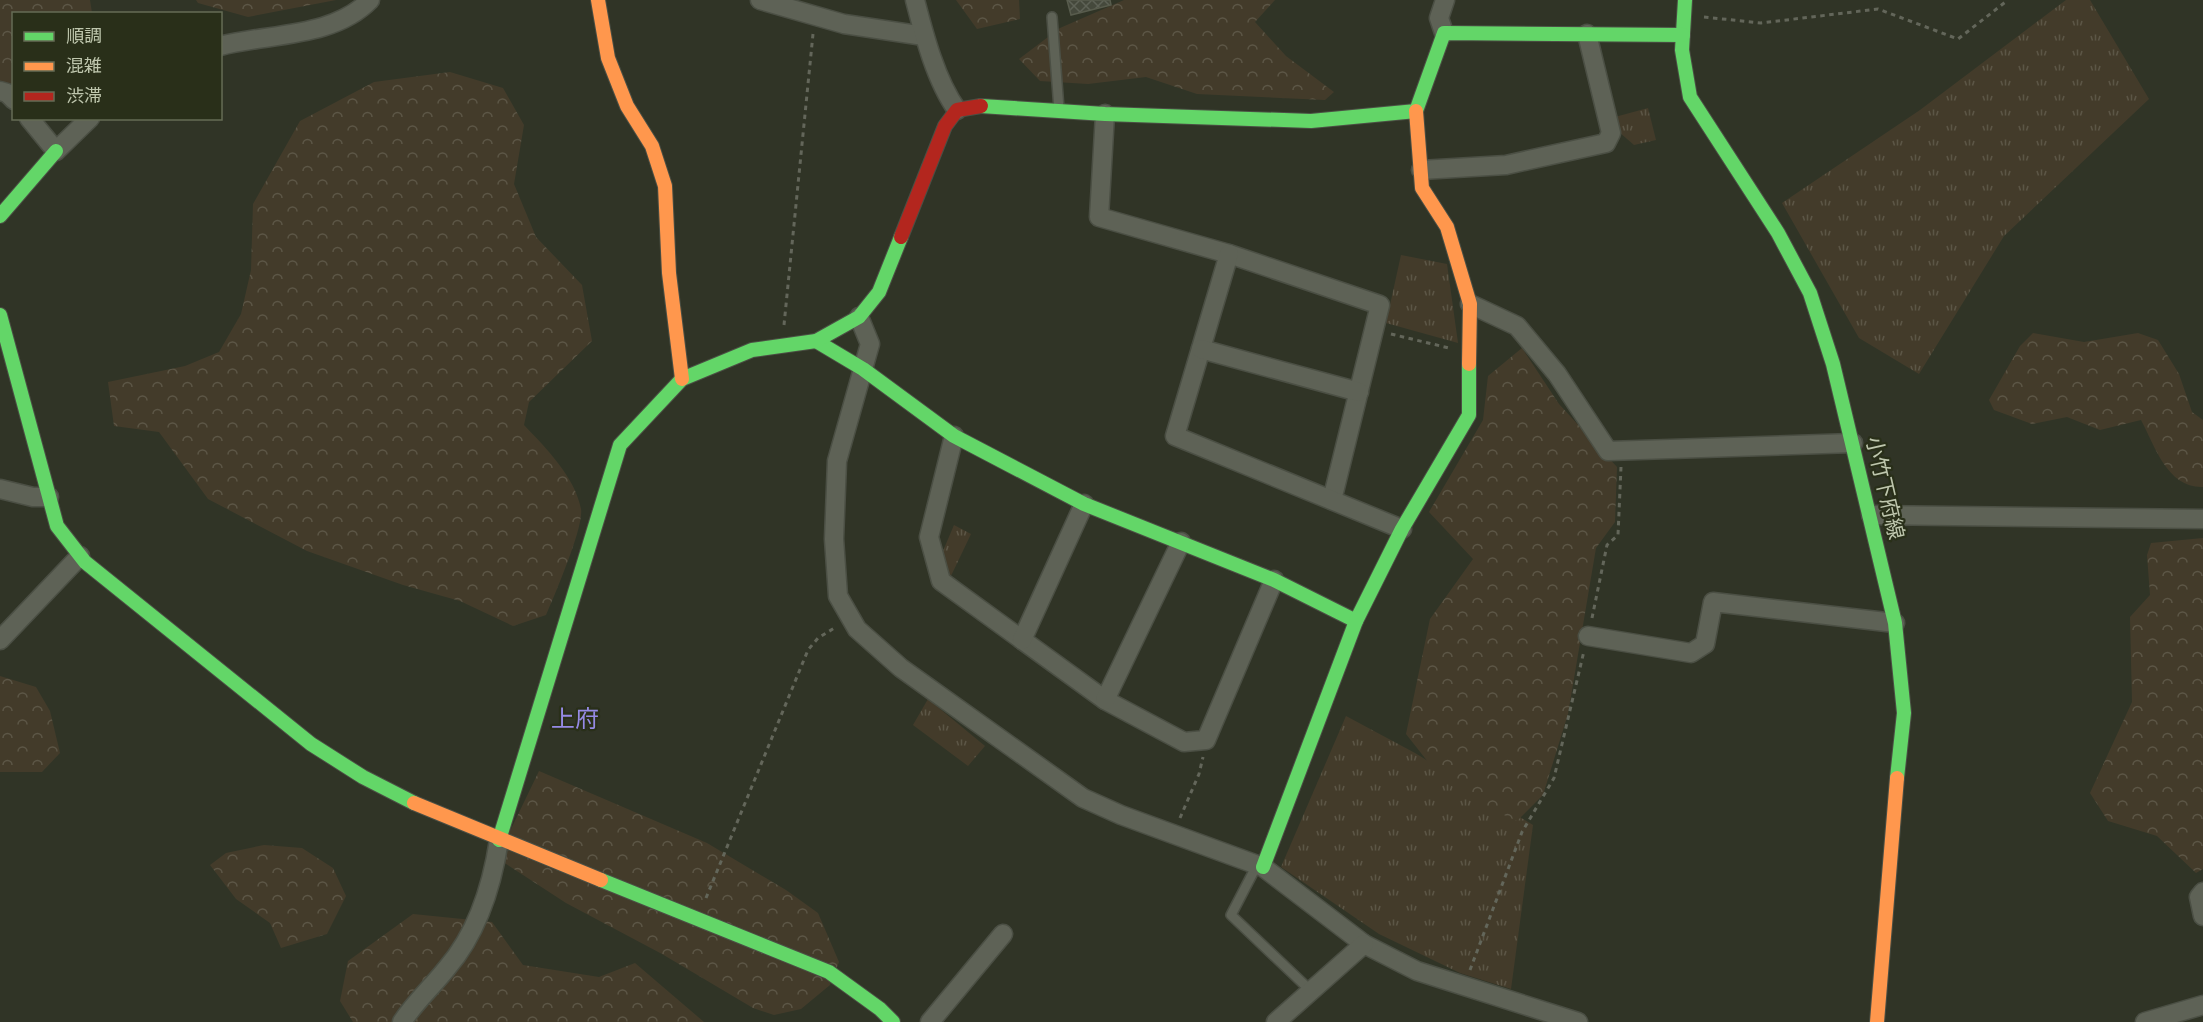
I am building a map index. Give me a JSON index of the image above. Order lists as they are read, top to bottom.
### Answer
{
  "streets": {
    "street": ["小竹下府線"]
  },
  "districts": ["上府"],
  "legend": ["順調", "混雑", "渋滞"]
}
